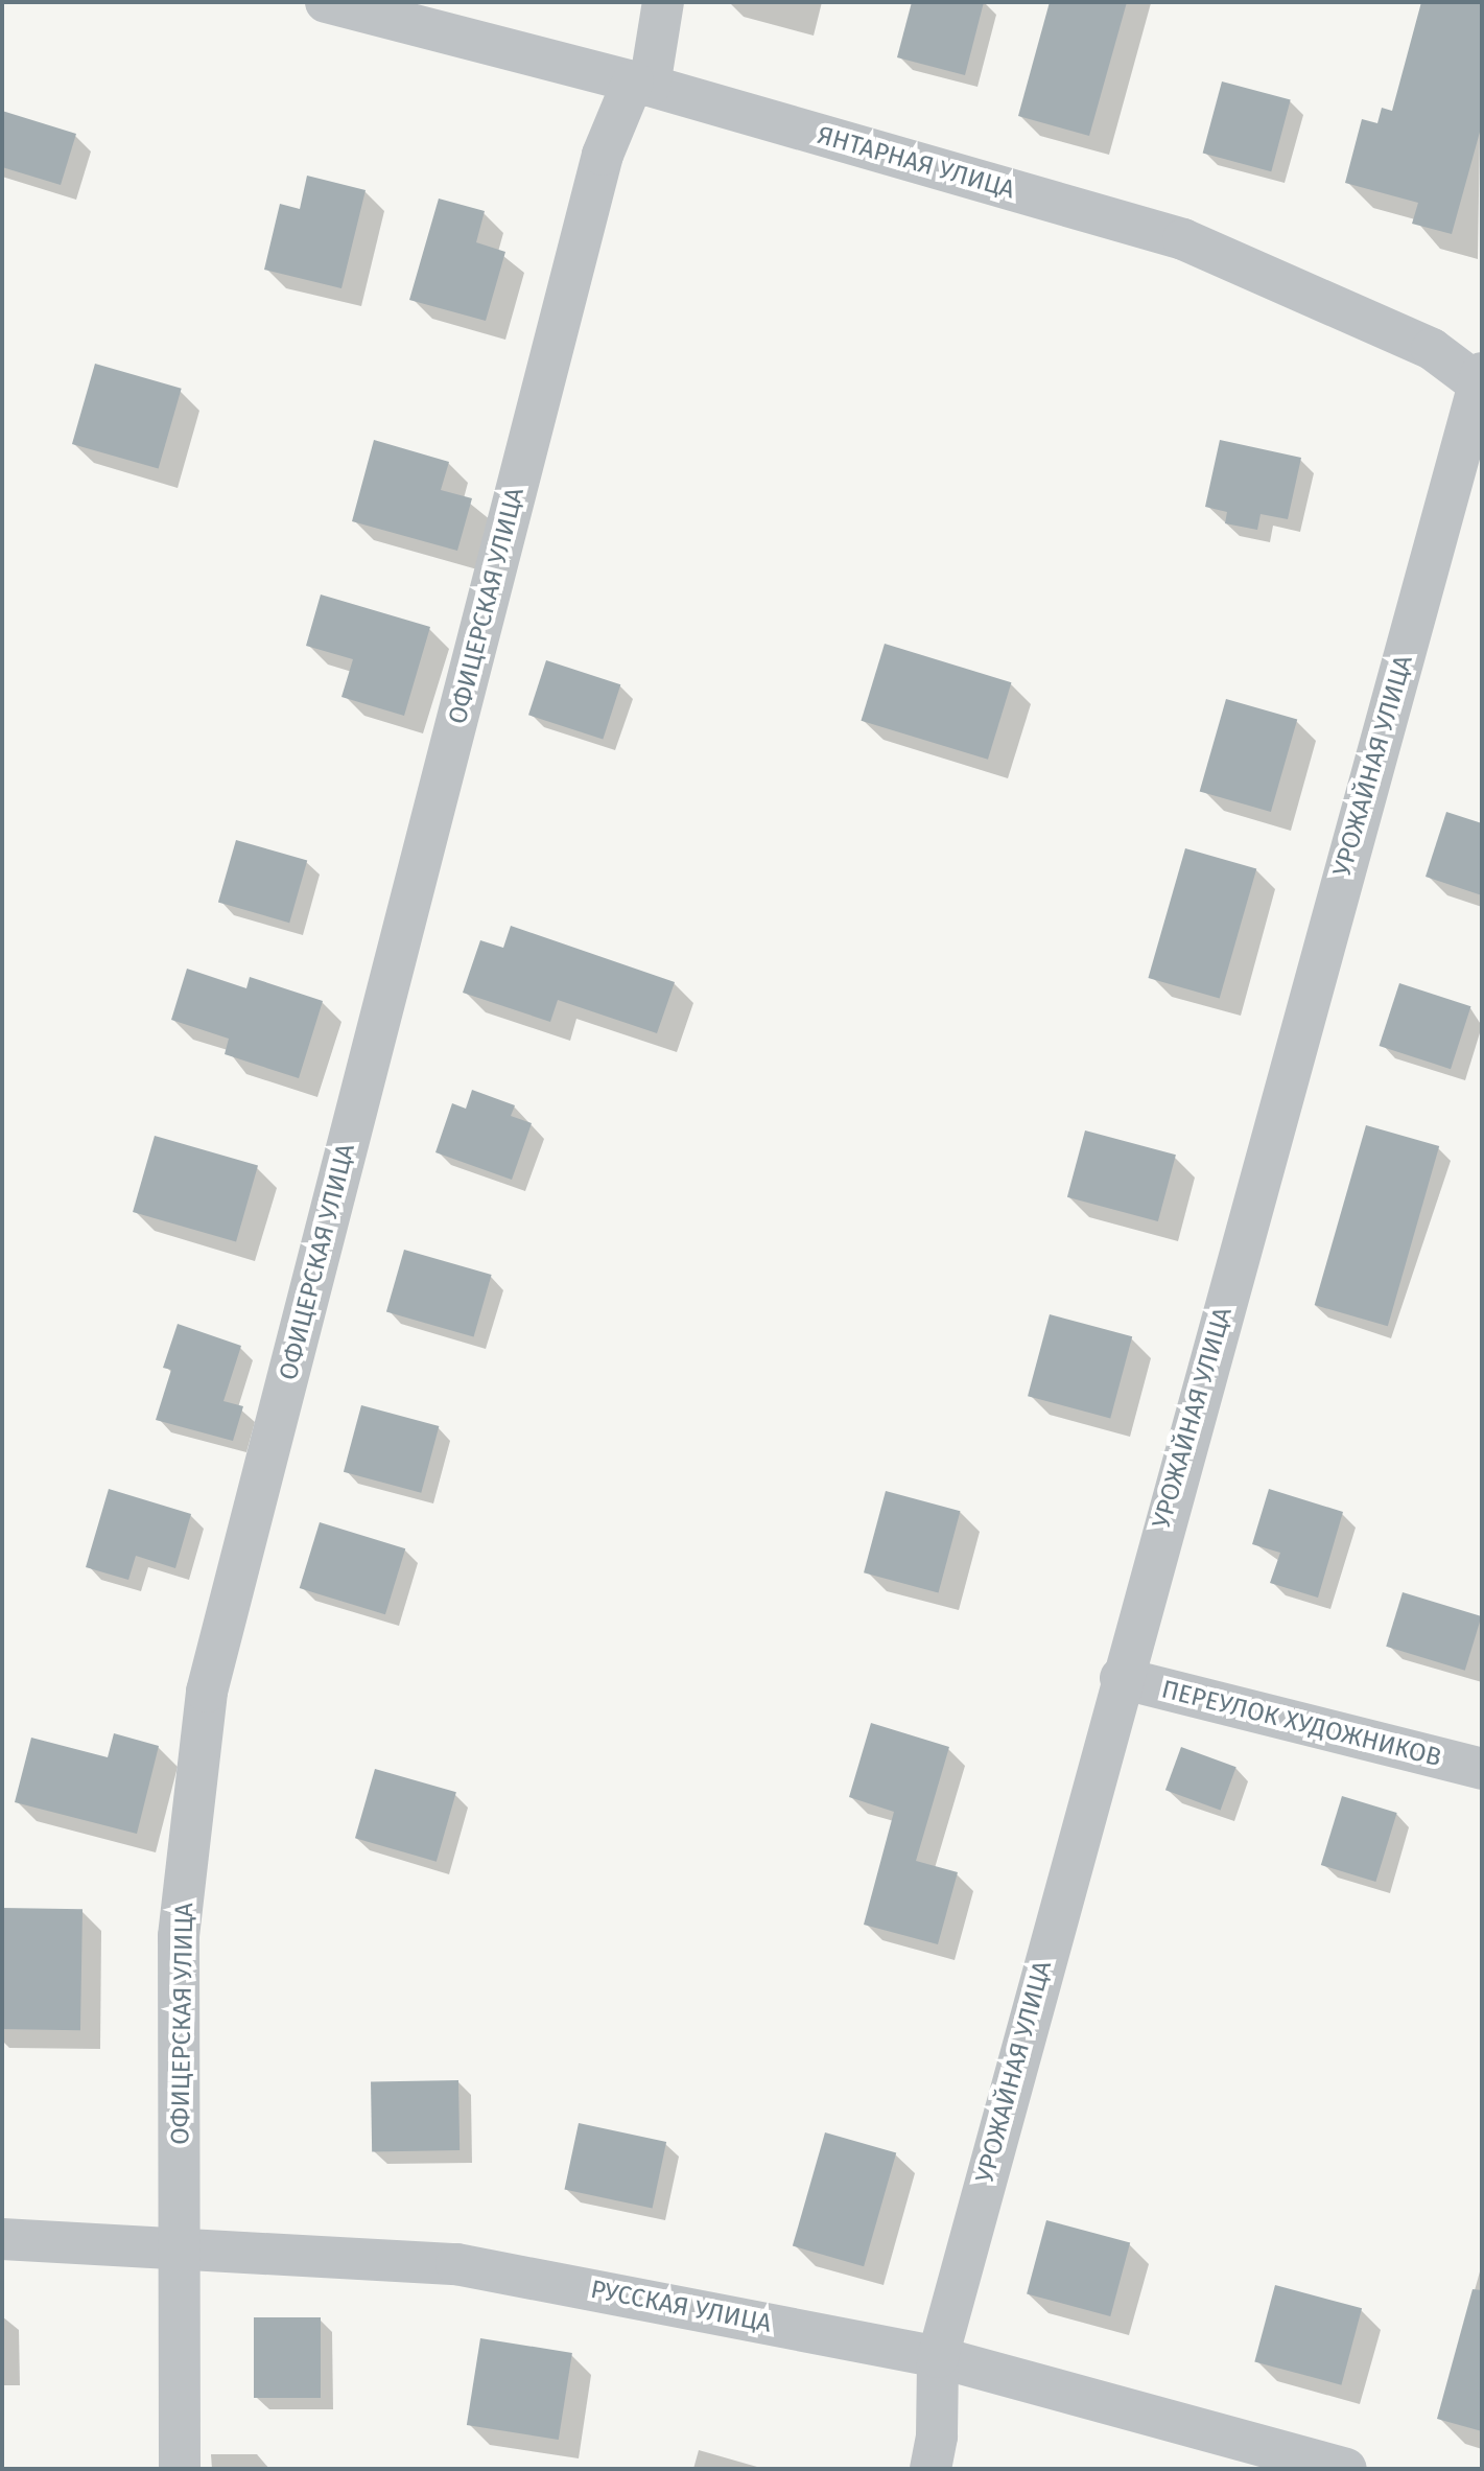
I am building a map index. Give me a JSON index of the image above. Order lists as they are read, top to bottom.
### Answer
{
  "streets": {
    "street": [
      "ЯНТАРНАЯ УЛИЦА",
      "ОФИЦЕРСКАЯ УЛИЦА",
      "УРОЖАЙНАЯ УЛИЦА",
      "ПЕРЕУЛОК ХУДОЖНИКОВ",
      "РУССКАЯ УЛИЦА"
    ]
  },
  "crossings": [
    ["ЯНТАРНАЯ УЛИЦА", "ОФИЦЕРСКАЯ УЛИЦА"],
    ["ЯНТАРНАЯ УЛИЦА", "УРОЖАЙНАЯ УЛИЦА"],
    ["ОФИЦЕРСКАЯ УЛИЦА", "РУССКАЯ УЛИЦА"],
    ["УРОЖАЙНАЯ УЛИЦА", "ПЕРЕУЛОК ХУДОЖНИКОВ"],
    ["УРОЖАЙНАЯ УЛИЦА", "РУССКАЯ УЛИЦА"]
  ]
}
